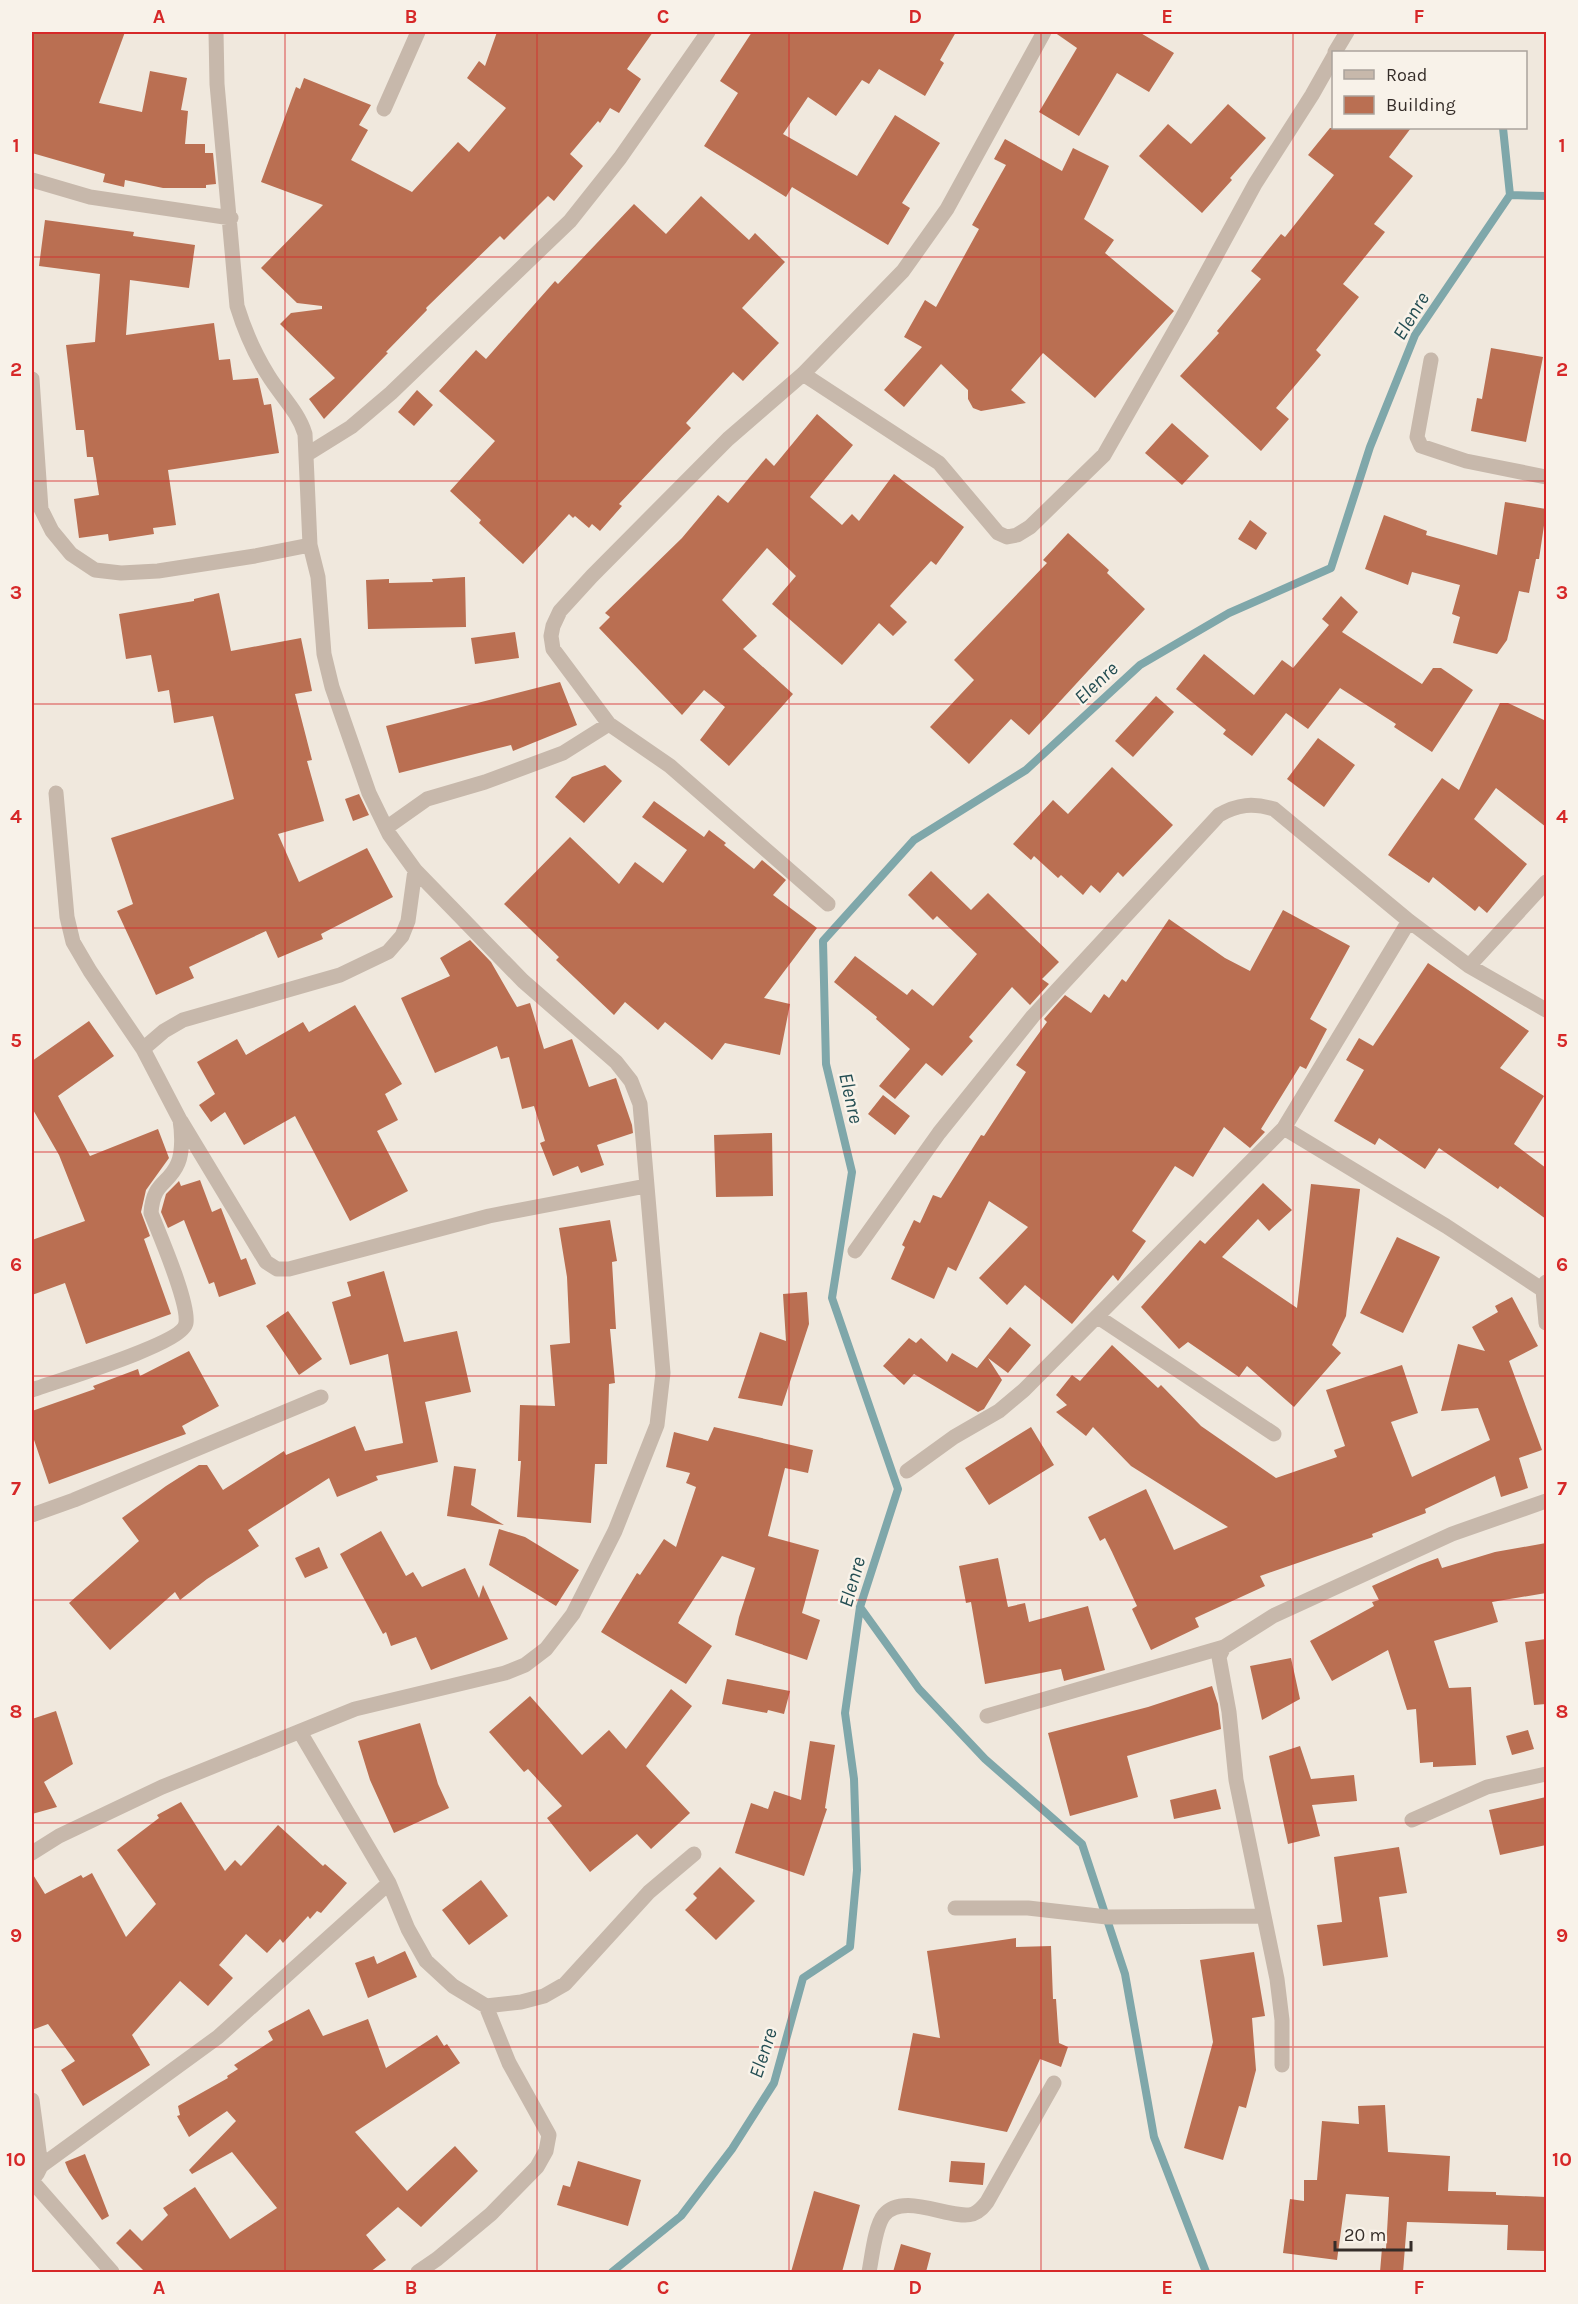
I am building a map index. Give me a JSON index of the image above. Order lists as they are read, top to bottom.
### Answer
{
  "water": ["Elenre"],
  "legend": ["Road", "Building"],
  "scale_bar": "20 m",
  "grid": {
    "columns": [
      "A",
      "B",
      "C",
      "D",
      "E",
      "F"
    ],
    "rows": [
      "1",
      "2",
      "3",
      "4",
      "5",
      "6",
      "7",
      "8",
      "9",
      "10"
    ]
  }
}
